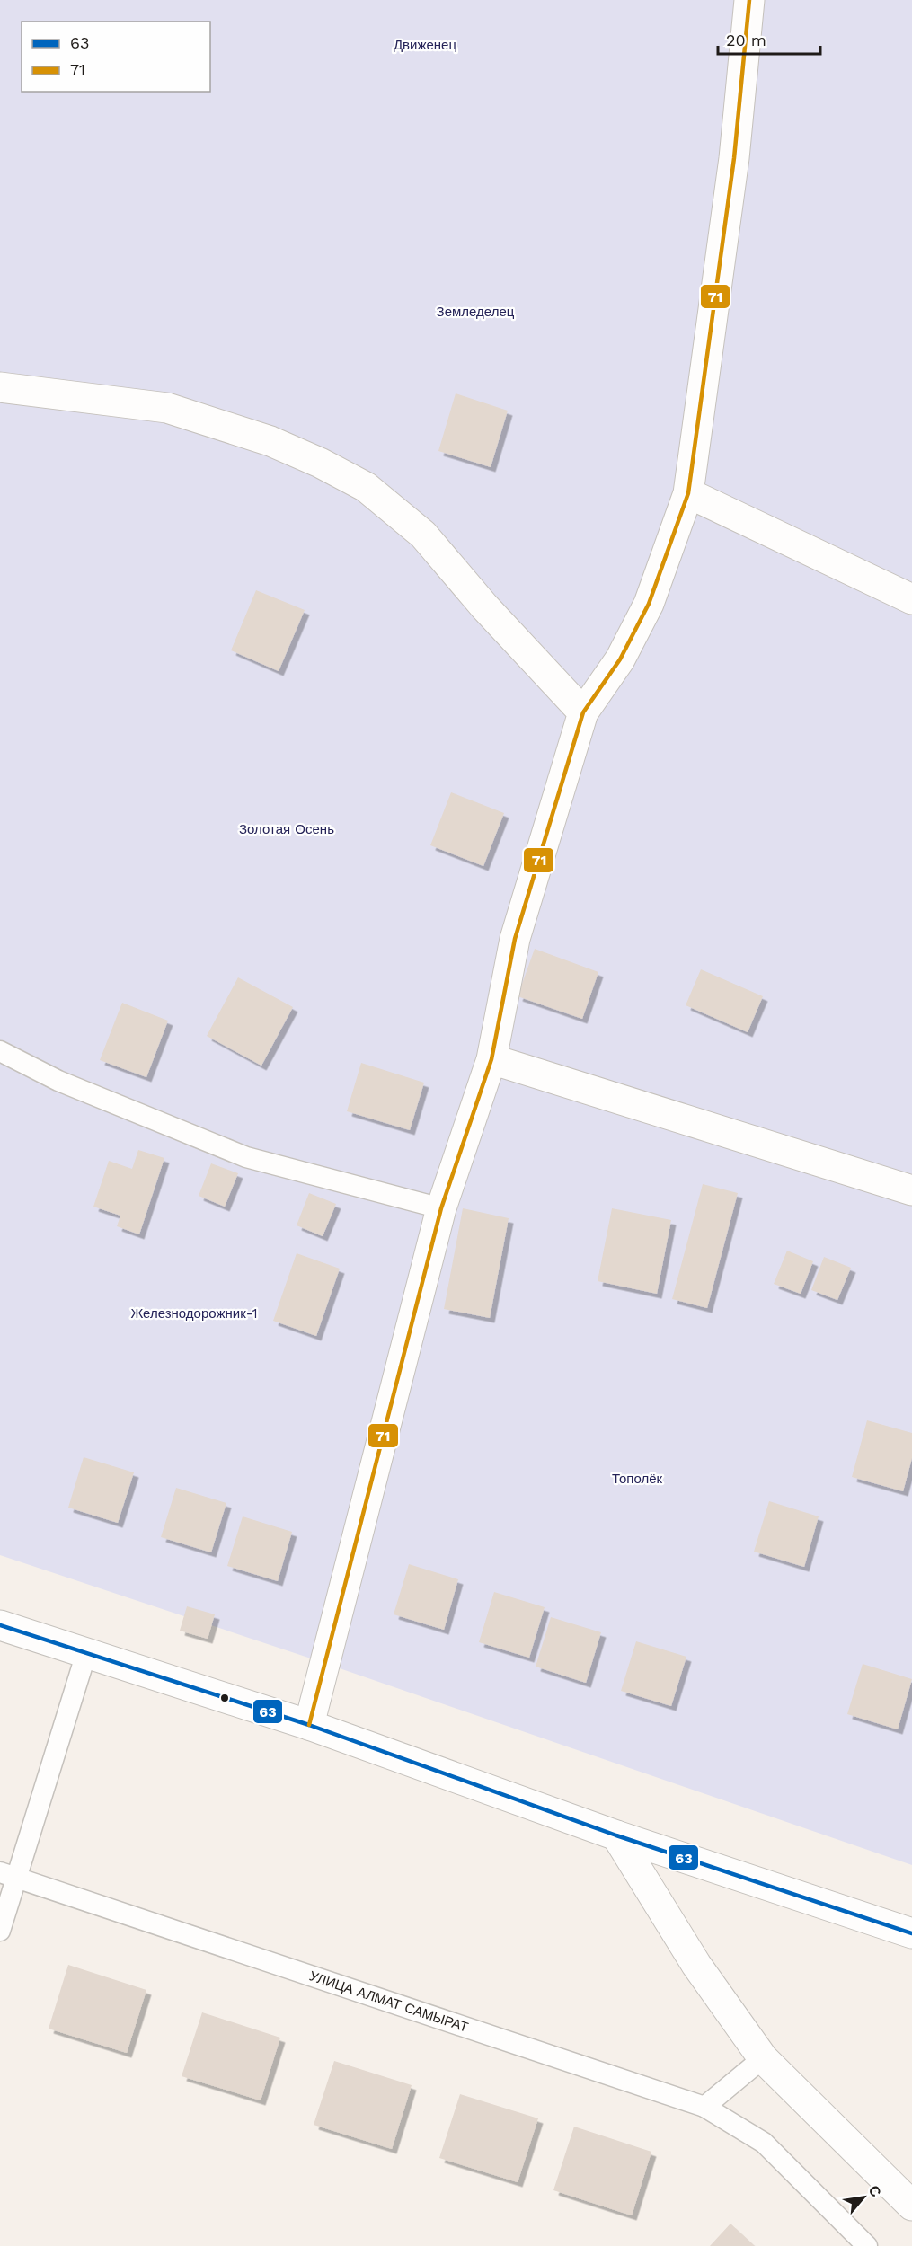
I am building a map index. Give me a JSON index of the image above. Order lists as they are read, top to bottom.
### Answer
{
  "streets": {
    "lane": ["УЛИЦА АЛМАТ САМЫРАТ"]
  },
  "parks": [
    "Движенец",
    "Земледелец",
    "Золотая Осень",
    "Железнодорожник-1",
    "Тополёк"
  ],
  "lines": ["transit line 71", "transit line 63"],
  "legend": ["63", "71"],
  "scale_bar": "20 m",
  "north": "top right"
}
